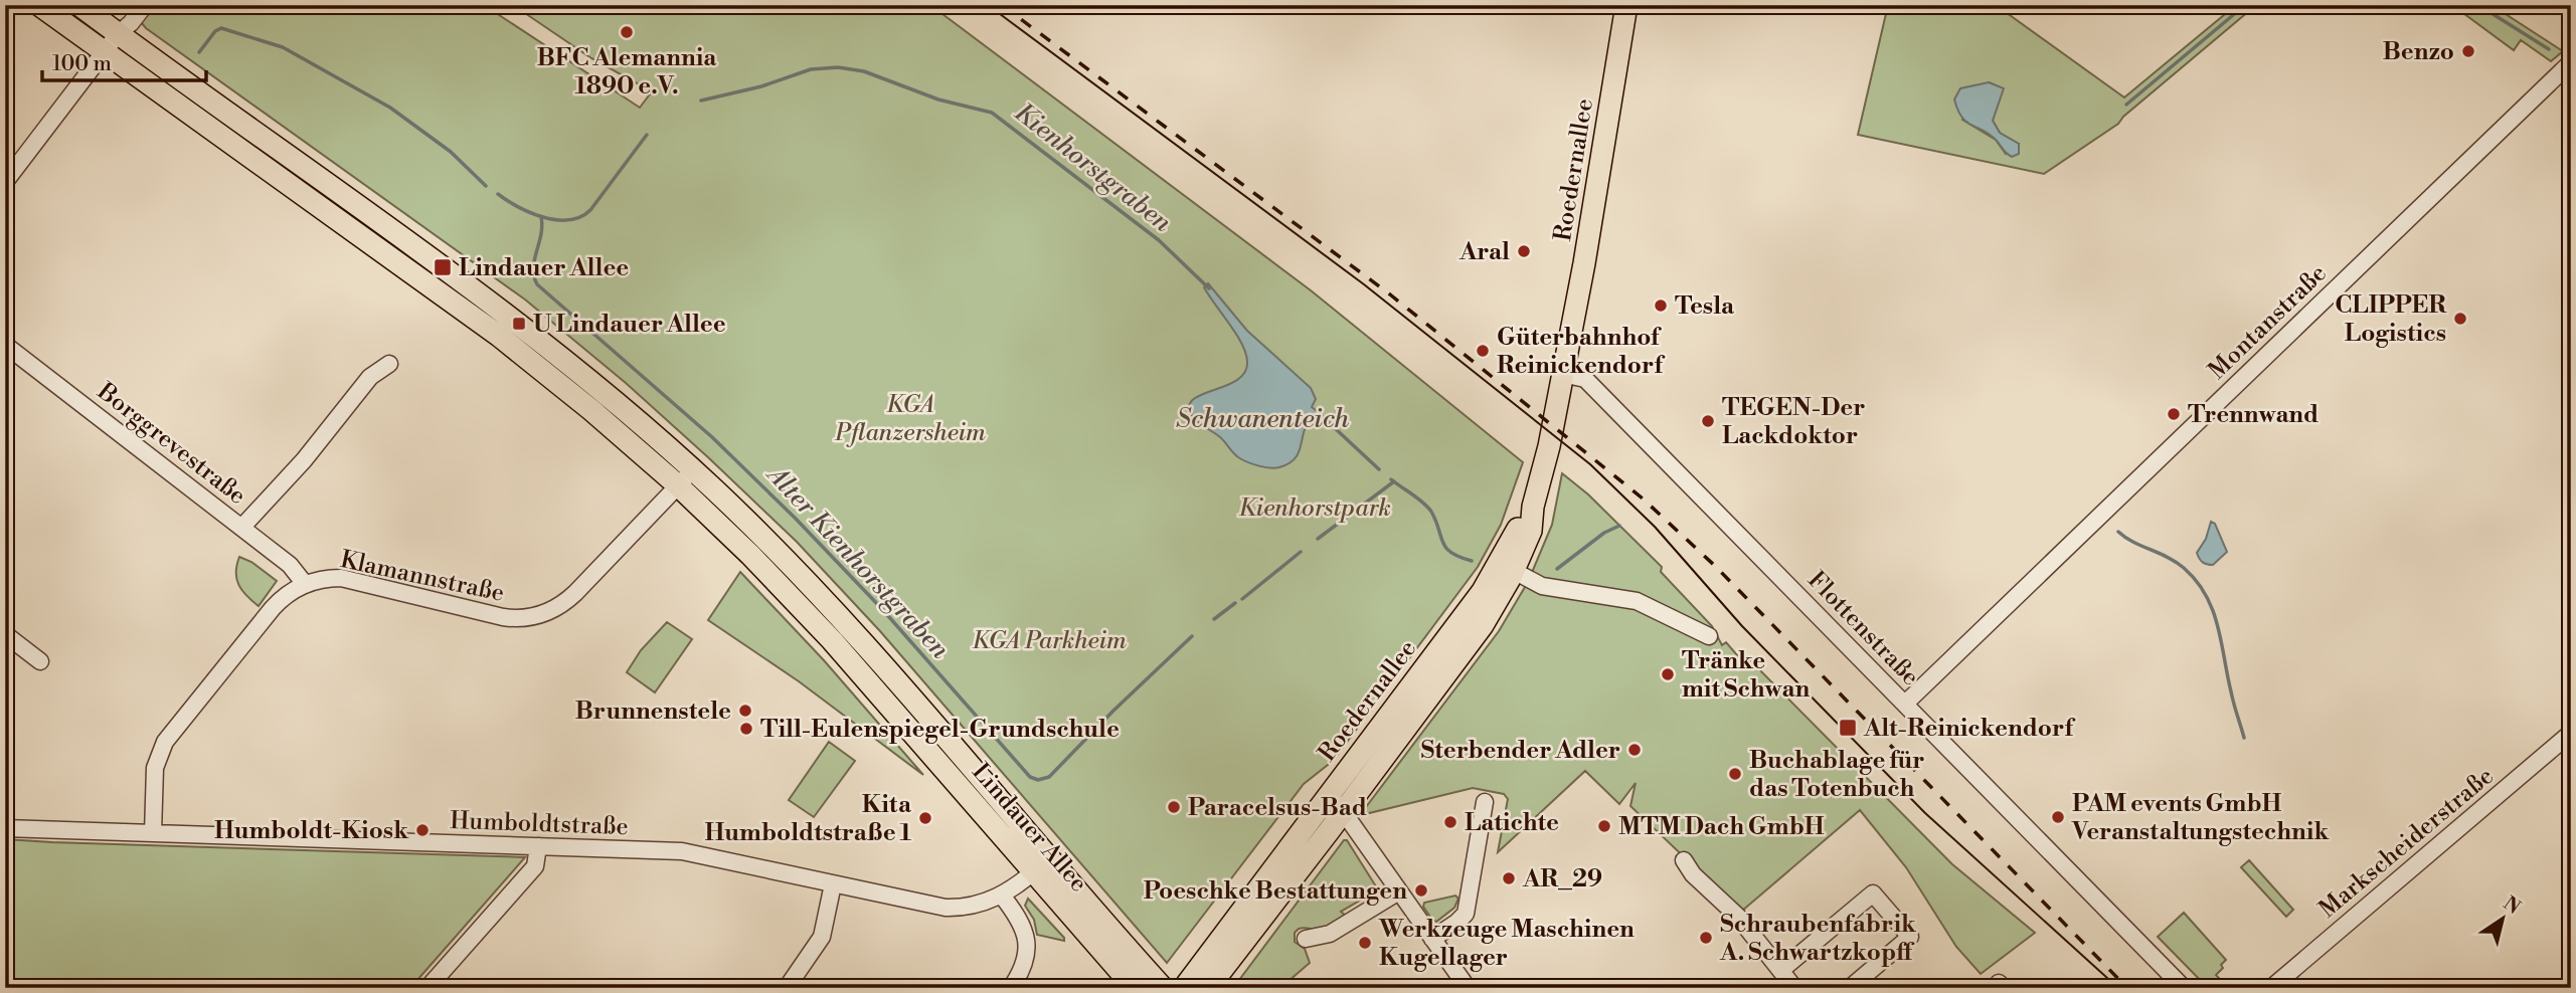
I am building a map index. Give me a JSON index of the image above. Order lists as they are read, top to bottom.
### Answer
{
  "streets": {
    "main road": ["Roedernallee", "Lindauer Allee"],
    "street": [
      "Montanstraße",
      "Borggrevestraße",
      "Klamannstraße",
      "Flottenstraße",
      "Humboldtstraße",
      "Markscheiderstraße"
    ]
  },
  "crossings": [
    ["Roedernallee", "Flottenstraße"],
    ["Montanstraße", "Flottenstraße"],
    ["Borggrevestraße", "Klamannstraße"],
    ["Klamannstraße", "Humboldtstraße"],
    ["Klamannstraße", "Lindauer Allee"],
    ["Humboldtstraße", "Lindauer Allee"]
  ],
  "water": ["Kienhorstgraben", "Schwanenteich", "Alter Kienhorstgraben"],
  "parks": ["KGA Pflanzersheim", "Kienhorstpark", "KGA Parkheim"],
  "places": {
    "other": [
      "BFC Alemannia 1890 e.V.",
      "Benzo",
      "Aral",
      "Tesla",
      "CLIPPER Logistics",
      "Güterbahnhof Reinickendorf",
      "Trennwand",
      "TEGEN-Der Lackdoktor",
      "Tränke mit Schwan",
      "Brunnenstele",
      "Till-Eulenspiegel-Grundschule",
      "Sterbender Adler",
      "Buchablage für das Totenbuch",
      "Paracelsus-Bad",
      "PAM events GmbH Veranstaltungstechnik",
      "Kita Humboldtstraße 1",
      "Latichte",
      "MTM Dach GmbH",
      "Humboldt-Kiosk",
      "AR_29",
      "Poeschke Bestattungen",
      "Schraubenfabrik A. Schwartzkopff",
      "Werkzeuge Maschinen Kugellager"
    ],
    "transit": ["Lindauer Allee", "U Lindauer Allee", "Alt-Reinickendorf"]
  },
  "scale_bar": "100 m",
  "north": "top right"
}
